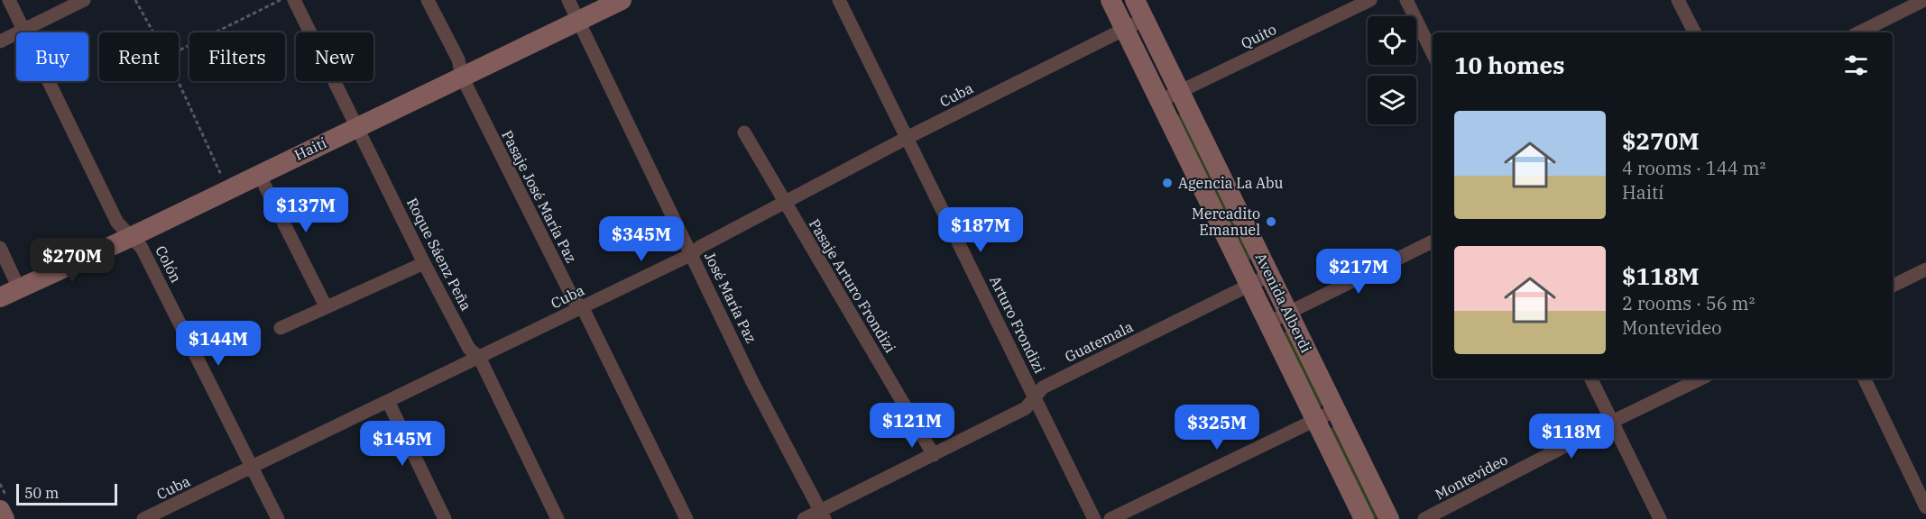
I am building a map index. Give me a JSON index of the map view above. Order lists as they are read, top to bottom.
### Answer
{
  "streets": {
    "main road": ["Haití", "Avenida Alberdi"],
    "street": [
      "Quito",
      "Cuba",
      "Pasaje José María Paz",
      "Roque Sáenz Peña",
      "Colón",
      "Pasaje Arturo Frondizi",
      "José María Paz",
      "Arturo Frondizi",
      "Guatemala",
      "Montevideo"
    ]
  },
  "crossings": [
    ["Quito", "Avenida Alberdi"],
    ["Cuba", "Pasaje José María Paz"],
    ["Cuba", "Roque Sáenz Peña"],
    ["Cuba", "Colón"],
    ["Cuba", "Pasaje Arturo Frondizi"],
    ["Cuba", "José María Paz"],
    ["Cuba", "Avenida Alberdi"],
    ["Cuba", "Arturo Frondizi"],
    ["Haití", "Pasaje José María Paz"],
    ["Haití", "Roque Sáenz Peña"],
    ["Haití", "Colón"],
    ["Haití", "José María Paz"],
    ["Pasaje Arturo Frondizi", "Guatemala"],
    ["José María Paz", "Guatemala"],
    ["Avenida Alberdi", "Guatemala"],
    ["Arturo Frondizi", "Guatemala"]
  ],
  "places": ["Agencia La Abu", "Mercadito Emanuel"],
  "scale_bar": "50 m",
  "page": {
    "chip": [
      "Buy",
      "Rent",
      "Filters",
      "New"
    ],
    "heading": "10 homes",
    "list": [
      {
        "name": "$270M",
        "note": "4 rooms · 144 m² · Haití"
      },
      {
        "name": "$118M",
        "note": "2 rooms · 56 m² · Montevideo"
      }
    ],
    "price": [
      "$137M",
      "$187M",
      "$345M",
      "$270M",
      "$217M",
      "$144M",
      "$121M",
      "$325M",
      "$118M",
      "$145M"
    ],
    "scale": "50 m"
  }
}
